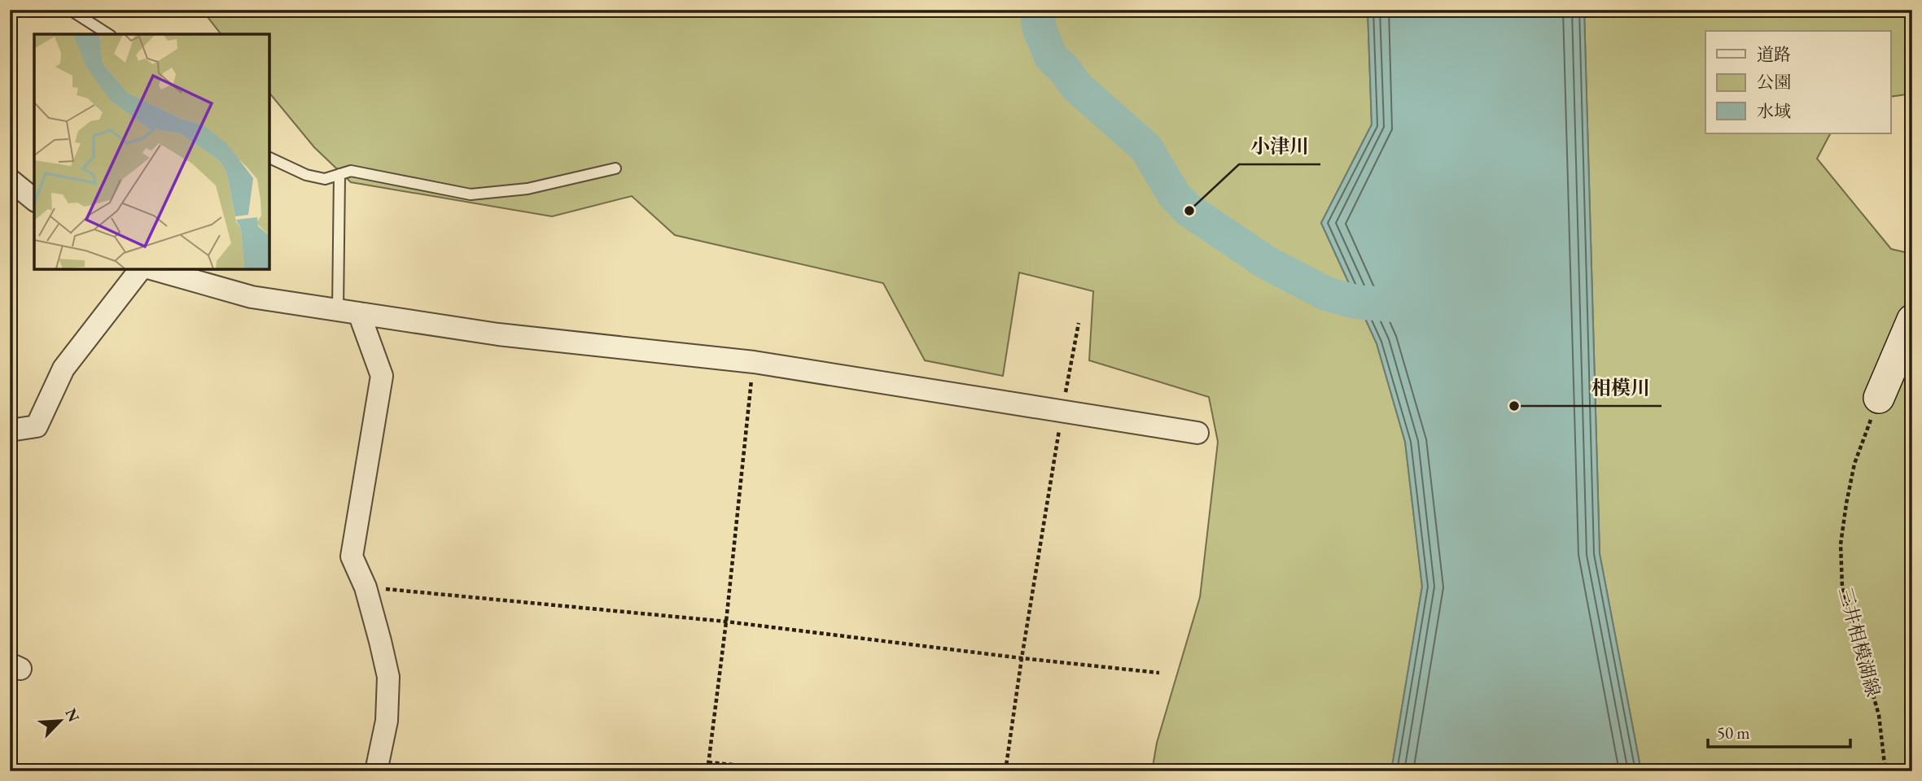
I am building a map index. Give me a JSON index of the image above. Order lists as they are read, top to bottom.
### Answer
{
  "streets": {
    "path": ["三井相模湖線"]
  },
  "places": ["小津川", "相模川"],
  "legend": ["道路", "公園", "水域"],
  "scale_bar": "50 m",
  "north": "top right"
}
